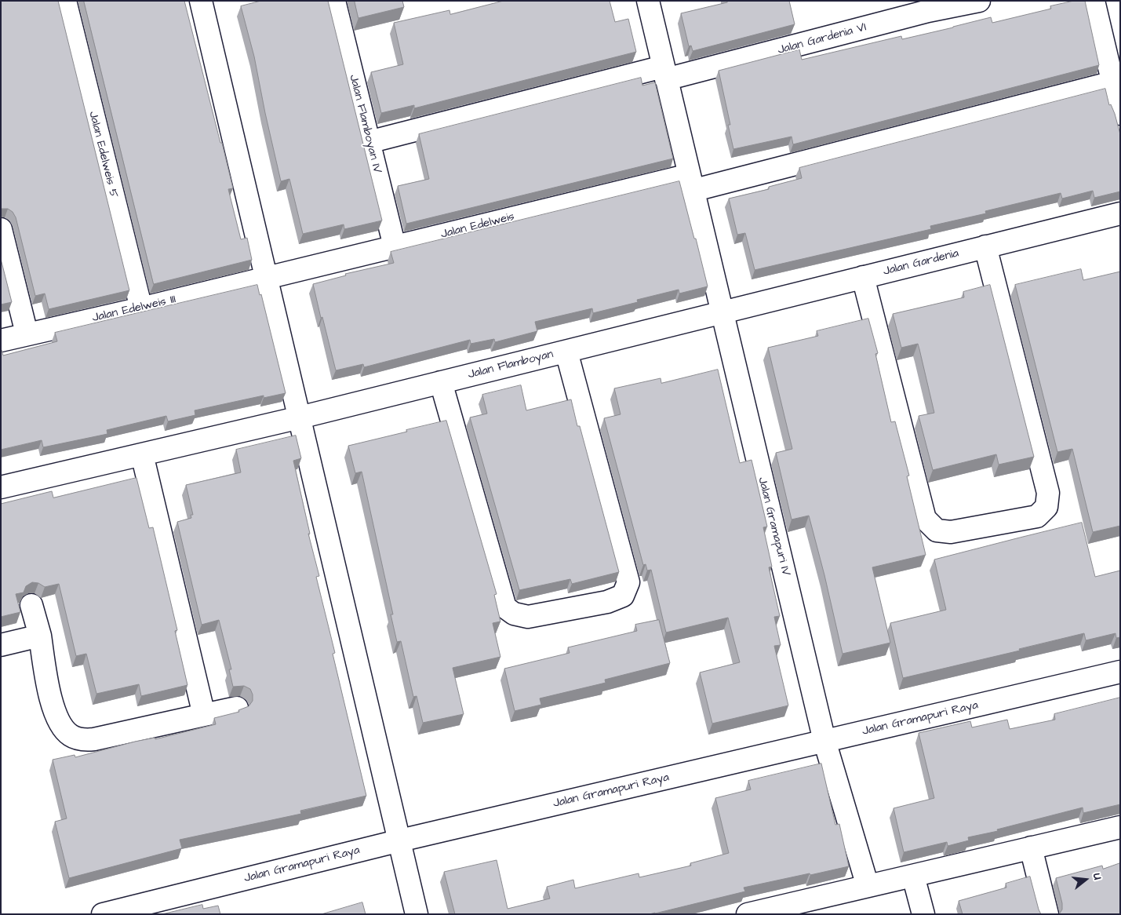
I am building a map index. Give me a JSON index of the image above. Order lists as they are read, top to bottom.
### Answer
{
  "streets": {
    "street": [
      "Jalan Gardenia VI",
      "Jalan Flamboyan IV",
      "Jalan Edelweis 5",
      "Jalan Edelweis",
      "Jalan Gardenia",
      "Jalan Edelweis III",
      "Jalan Flamboyan",
      "Jalan Gramapuri IV",
      "Jalan Gramapuri Raya"
    ]
  },
  "crossings": [
    ["Jalan Gardenia VI", "Jalan Flamboyan IV"],
    ["Jalan Gardenia VI", "Jalan Gramapuri IV"],
    ["Jalan Flamboyan IV", "Jalan Edelweis"],
    ["Jalan Edelweis 5", "Jalan Edelweis III"],
    ["Jalan Edelweis", "Jalan Edelweis III"],
    ["Jalan Edelweis", "Jalan Gramapuri IV"],
    ["Jalan Gardenia", "Jalan Flamboyan"],
    ["Jalan Gardenia", "Jalan Gramapuri IV"],
    ["Jalan Flamboyan", "Jalan Gramapuri IV"],
    ["Jalan Gramapuri IV", "Jalan Gramapuri Raya"]
  ],
  "north": "right"
}
